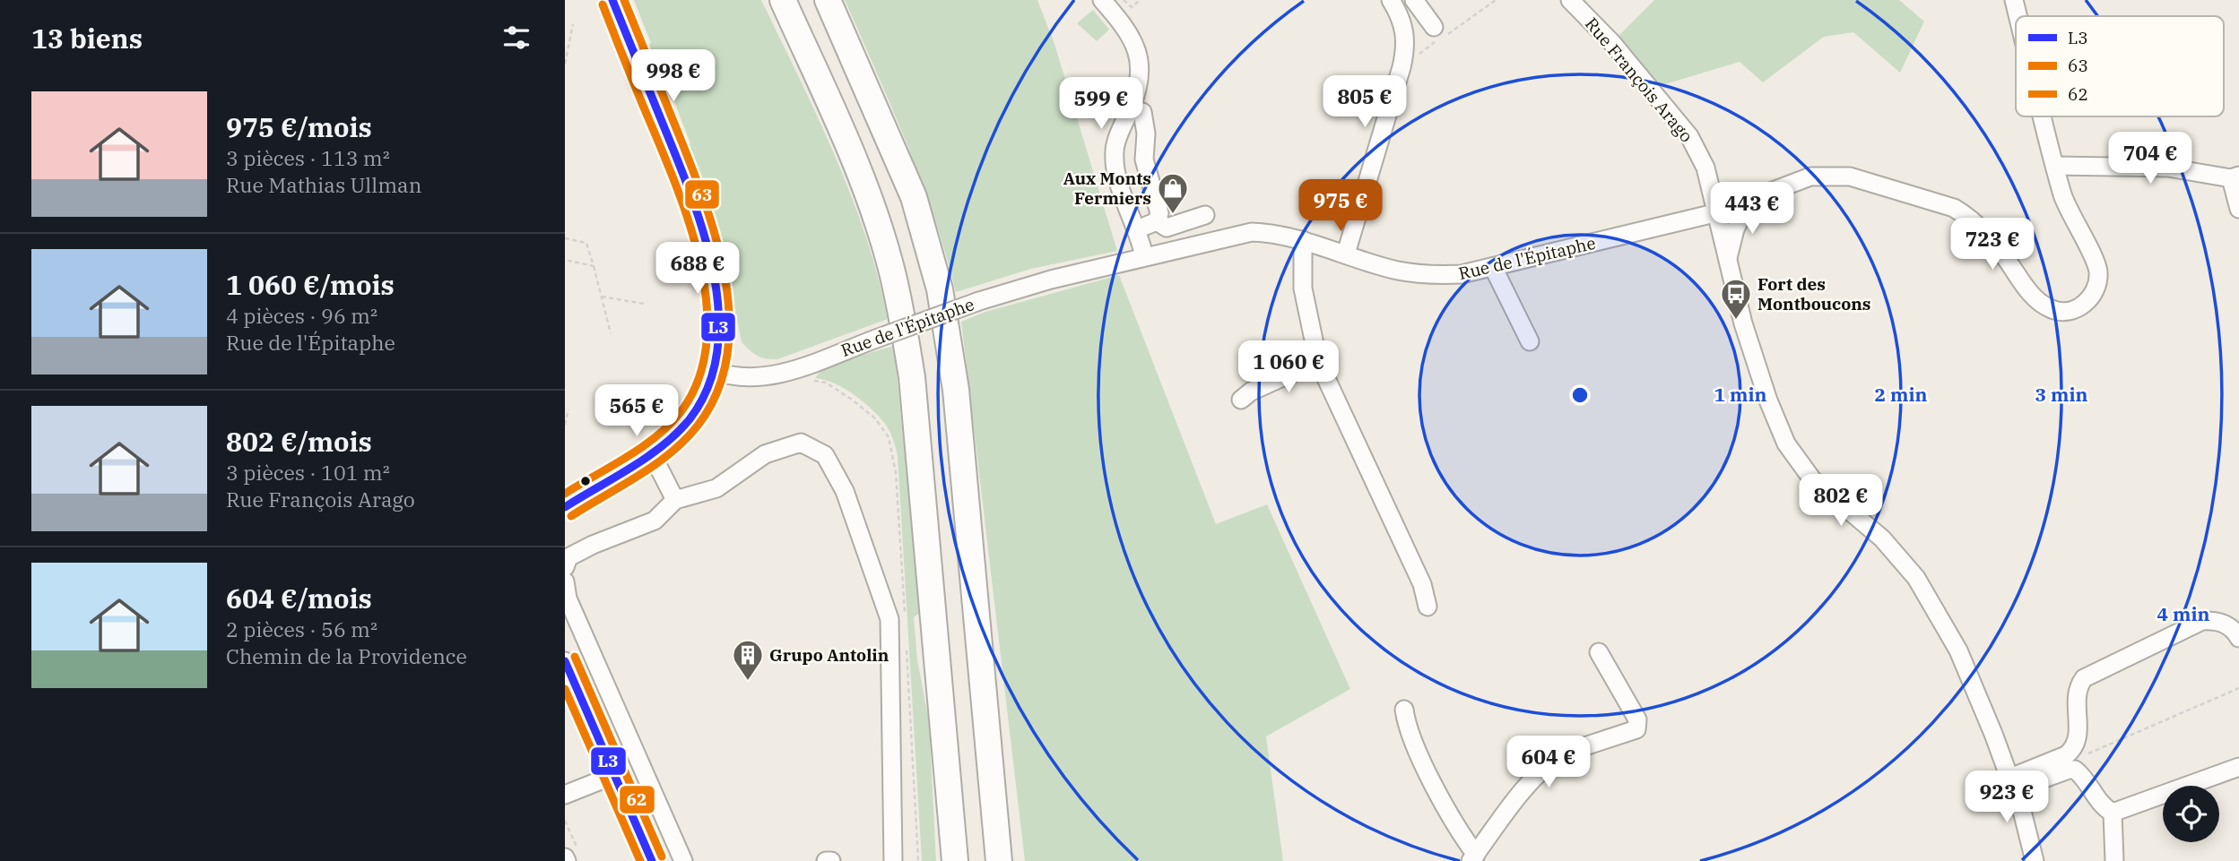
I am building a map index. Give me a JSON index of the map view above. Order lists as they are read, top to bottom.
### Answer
{
  "streets": {
    "street": ["Rue François Arago", "Rue de l'Épitaphe"]
  },
  "crossings": [
    ["Rue François Arago", "Rue de l'Épitaphe"]
  ],
  "places": {
    "shop": ["Aux Monts Fermiers"],
    "bus stop": ["Fort des Montboucons"],
    "building": ["Grupo Antolin"]
  },
  "lines": ["transit line L3", "transit line 63", "transit line 62"],
  "legend": ["L3", "63", "62"],
  "page": {
    "heading": "13 biens",
    "price": [
      "998 €",
      "805 €",
      "599 €",
      "704 €",
      "975 €",
      "443 €",
      "723 €",
      "688 €",
      "1 060 €",
      "565 €",
      "802 €",
      "604 €",
      "923 €"
    ],
    "list": [
      {
        "name": "975 €/mois",
        "note": "3 pièces · 113 m² · Rue Mathias Ullman"
      },
      {
        "name": "1 060 €/mois",
        "note": "4 pièces · 96 m² · Rue de l'Épitaphe"
      },
      {
        "name": "802 €/mois",
        "note": "3 pièces · 101 m² · Rue François Arago"
      },
      {
        "name": "604 €/mois",
        "note": "2 pièces · 56 m² · Chemin de la Providence"
      }
    ]
  },
  "rings": [
    "1 min",
    "2 min",
    "3 min",
    "4 min"
  ]
}
